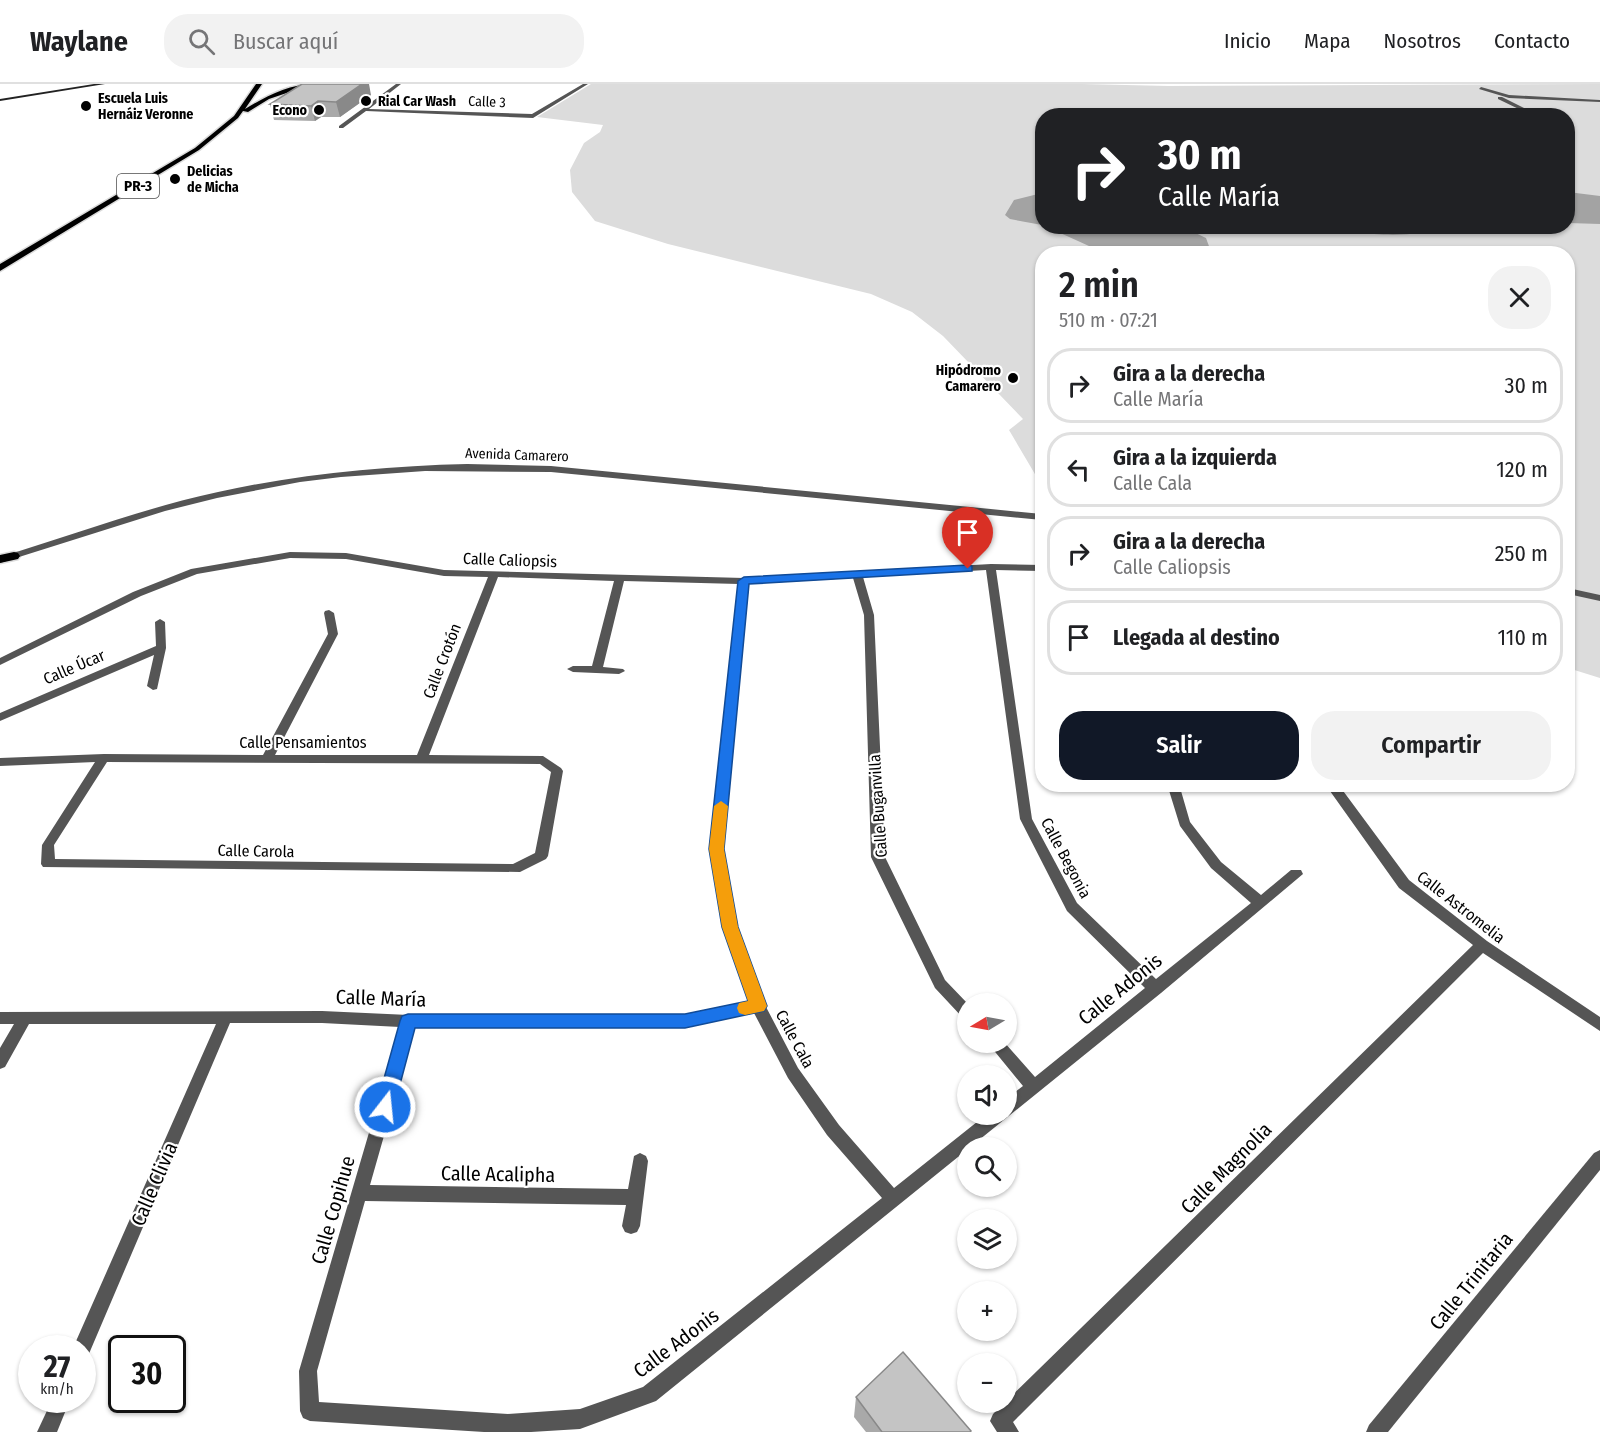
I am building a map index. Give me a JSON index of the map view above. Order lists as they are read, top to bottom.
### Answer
{
  "streets": {
    "main road": ["PR-3"],
    "street": [
      "Calle 3",
      "Avenida Camarero",
      "Calle Caliopsis",
      "Calle Crotón",
      "Calle Úcar",
      "Calle Pensamientos",
      "Calle Buganvilla",
      "Calle Carola",
      "Calle Begonia",
      "Calle Astromelia",
      "Calle Adonis",
      "Calle María",
      "Calle Cala",
      "Calle Magnolia",
      "Calle Acalipha",
      "Calle Clivia",
      "Calle Copihue",
      "Calle Trinitaria"
    ]
  },
  "crossings": [
    ["Calle Caliopsis", "Calle Crotón"],
    ["Calle Caliopsis", "Calle Buganvilla"],
    ["Calle Caliopsis", "Calle Begonia"],
    ["Calle Caliopsis", "Calle Cala"],
    ["Calle Crotón", "Calle Pensamientos"],
    ["Calle Pensamientos", "Calle Carola"],
    ["Calle Begonia", "Calle Adonis"],
    ["Calle Astromelia", "Calle Magnolia"],
    ["Calle Adonis", "Calle Cala"],
    ["Calle Adonis", "Calle Copihue"],
    ["Calle María", "Calle Cala"],
    ["Calle María", "Calle Clivia"],
    ["Calle María", "Calle Copihue"],
    ["Calle Acalipha", "Calle Copihue"]
  ],
  "places": [
    "Rial Car Wash",
    "Escuela Luis Hernáiz Veronne",
    "Econo",
    "Delicias de Micha",
    "Hipódromo Camarero"
  ],
  "north": "left",
  "page": {
    "header": "Waylane",
    "search": "Buscar aquí",
    "nav": [
      "Inicio",
      "Mapa",
      "Nosotros",
      "Contacto"
    ],
    "turn": ["30 m", "Calle María"],
    "heading": ["2 min", "510 m · 07:21"],
    "list": [
      {
        "name": "Gira a la derecha",
        "note": "Calle María",
        "value": "30 m"
      },
      {
        "name": "Gira a la izquierda",
        "note": "Calle Cala",
        "value": "120 m"
      },
      {
        "name": "Gira a la derecha",
        "note": "Calle Caliopsis",
        "value": "250 m"
      },
      {
        "name": "Llegada al destino",
        "value": "110 m"
      }
    ],
    "buttons": ["Salir", "Compartir"],
    "map_buttons": ["+", "−"],
    "speed": "27 km/h",
    "limit": "30"
  }
}
